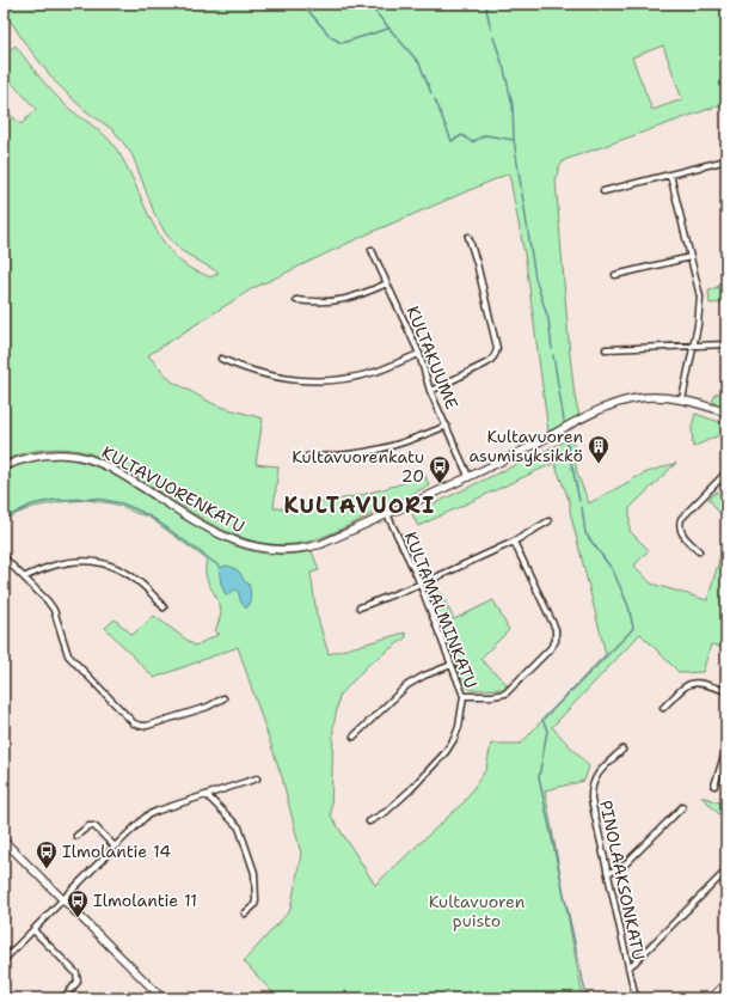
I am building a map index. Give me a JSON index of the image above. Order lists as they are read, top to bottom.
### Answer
{
  "streets": {
    "street": [
      "KULTAKUUME",
      "KULTAVUORENKATU",
      "KULTAMALMINKATU",
      "PINOLAAKSONKATU"
    ]
  },
  "crossings": [
    ["KULTAKUUME", "KULTAVUORENKATU"],
    ["KULTAVUORENKATU", "KULTAMALMINKATU"]
  ],
  "districts": ["KULTAVUORI"],
  "parks": ["Kultavuoren puisto"],
  "places": {
    "building": ["Kultavuoren asumisyksikkö"],
    "bus stop": ["Kultavuorenkatu 20", "Ilmolantie 14", "Ilmolantie 11"]
  }
}
